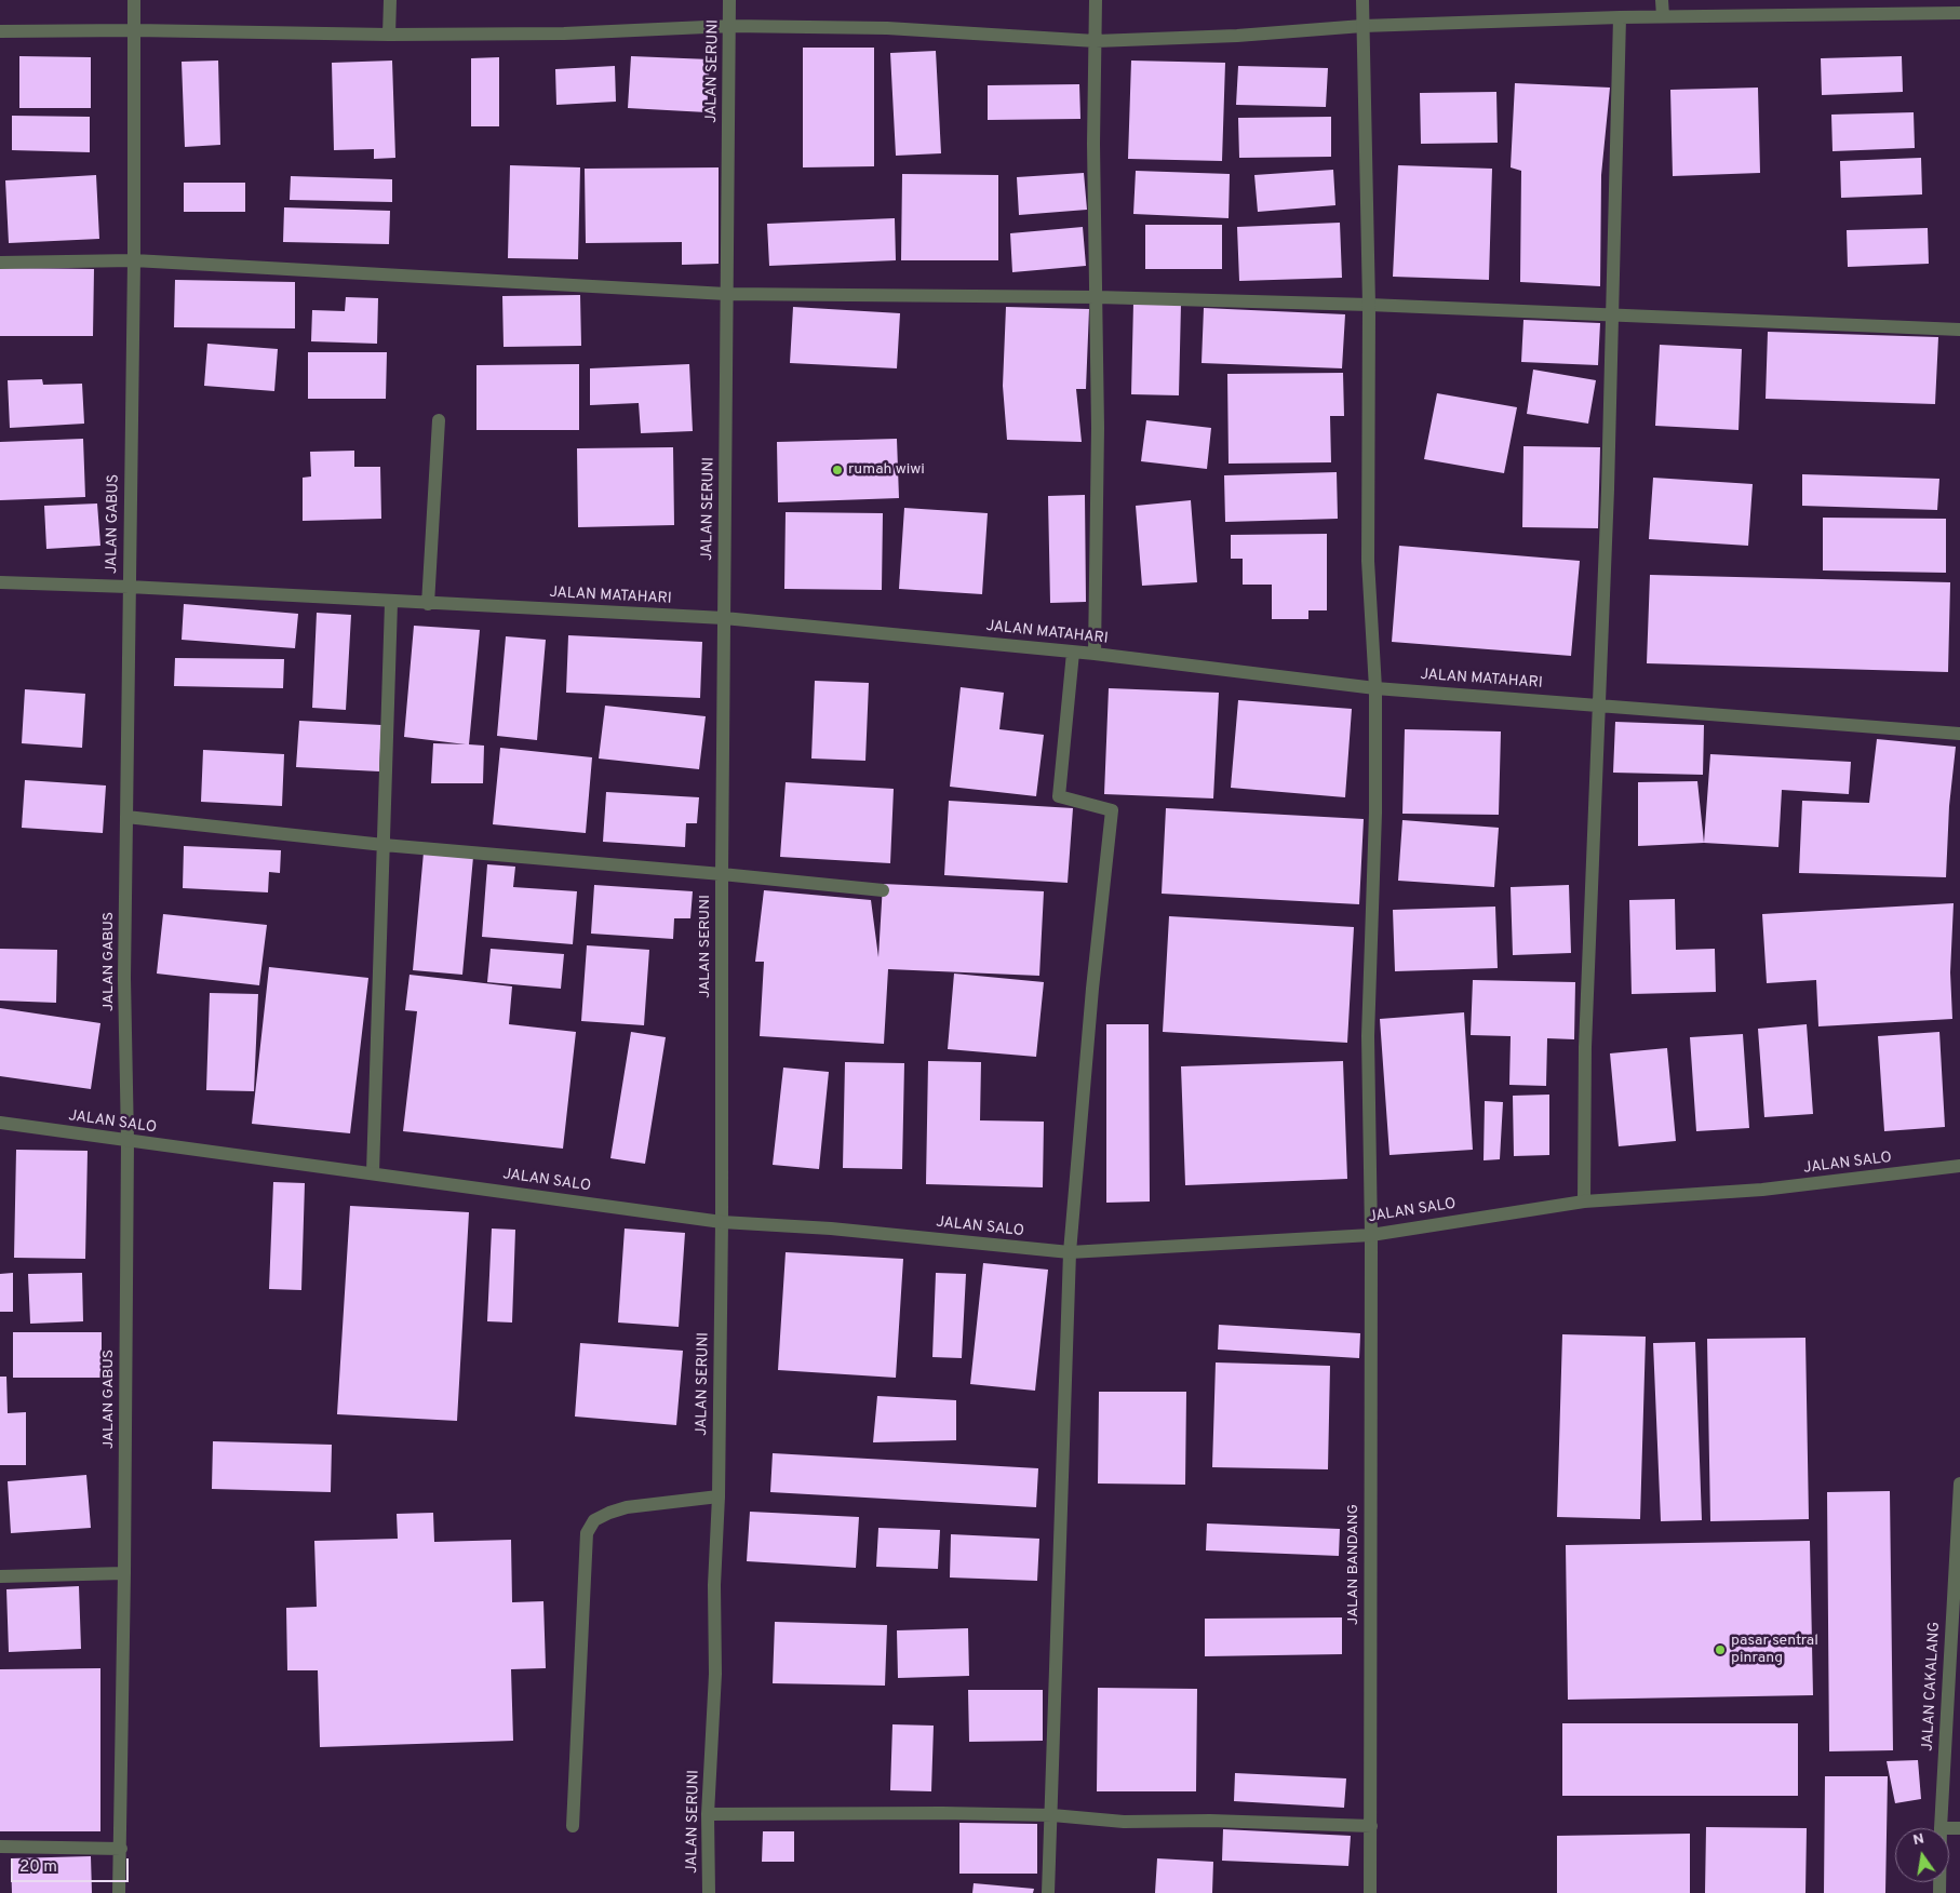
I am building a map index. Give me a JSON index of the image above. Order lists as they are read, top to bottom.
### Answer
{
  "streets": {
    "street": [
      "JALAN SERUNI",
      "JALAN GABUS",
      "JALAN MATAHARI",
      "JALAN SALO",
      "JALAN BANDANG",
      "JALAN CAKALANG"
    ]
  },
  "crossings": [
    ["JALAN SERUNI", "JALAN MATAHARI"],
    ["JALAN SERUNI", "JALAN SALO"],
    ["JALAN GABUS", "JALAN MATAHARI"],
    ["JALAN GABUS", "JALAN SALO"],
    ["JALAN MATAHARI", "JALAN BANDANG"],
    ["JALAN SALO", "JALAN BANDANG"]
  ],
  "places": ["rumah wiwi", "pasar sentral pinrang"],
  "scale_bar": "20 m",
  "north": "top"
}
